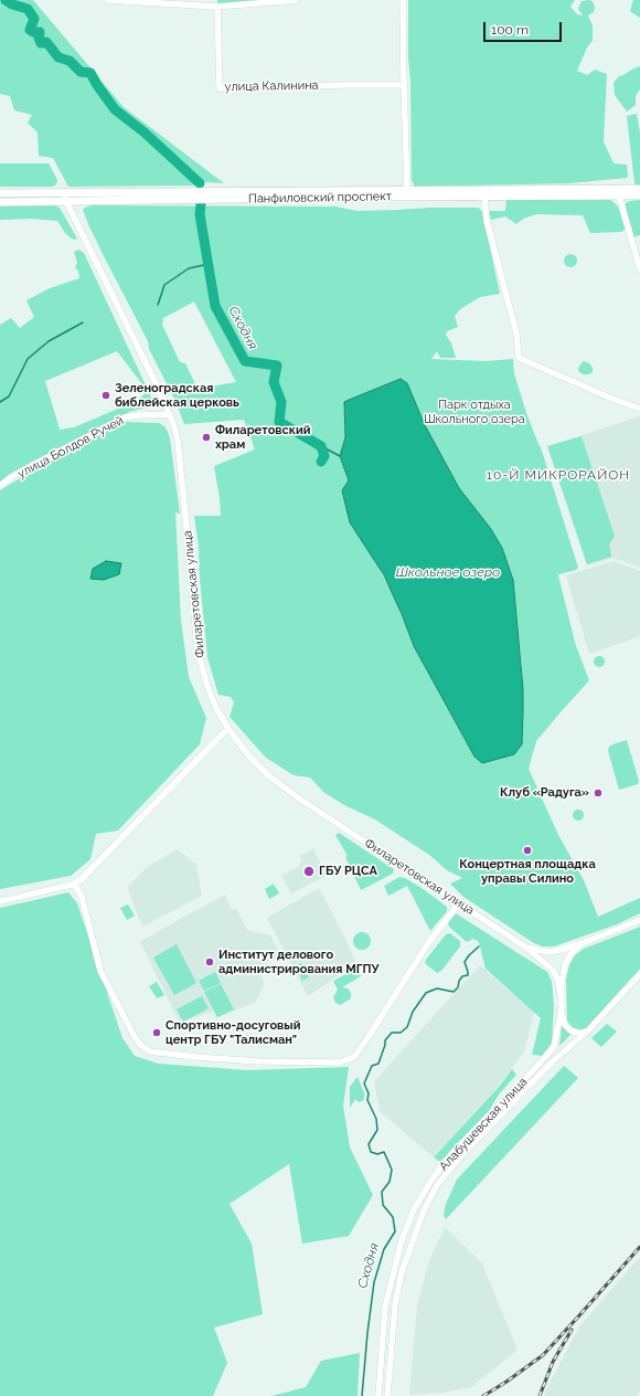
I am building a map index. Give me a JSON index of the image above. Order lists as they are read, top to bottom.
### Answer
{
  "streets": {
    "main road": ["Панфиловский проспект"],
    "street": [
      "улица Калинина",
      "улица Болдов Ручей",
      "Филаретовская улица",
      "Алабушевская улица"
    ]
  },
  "crossings": [
    ["Панфиловский проспект", "Филаретовская улица"],
    ["улица Болдов Ручей", "Филаретовская улица"],
    ["Филаретовская улица", "Алабушевская улица"]
  ],
  "districts": ["10-Й МИКРОРАЙОН"],
  "water": ["Сходня", "Школьное озеро"],
  "parks": ["Парк отдыха Школьного озера"],
  "places": [
    "Зеленоградская библейская церковь",
    "Филаретовский храм",
    "Клуб «Радуга»",
    "Концертная площадка управы Силино",
    "ГБУ РЦСА",
    "Институт делового администрирования МГПУ",
    "Спортивно-досуговый центр ГБУ \"Талисман\""
  ],
  "scale_bar": "100 m"
}
